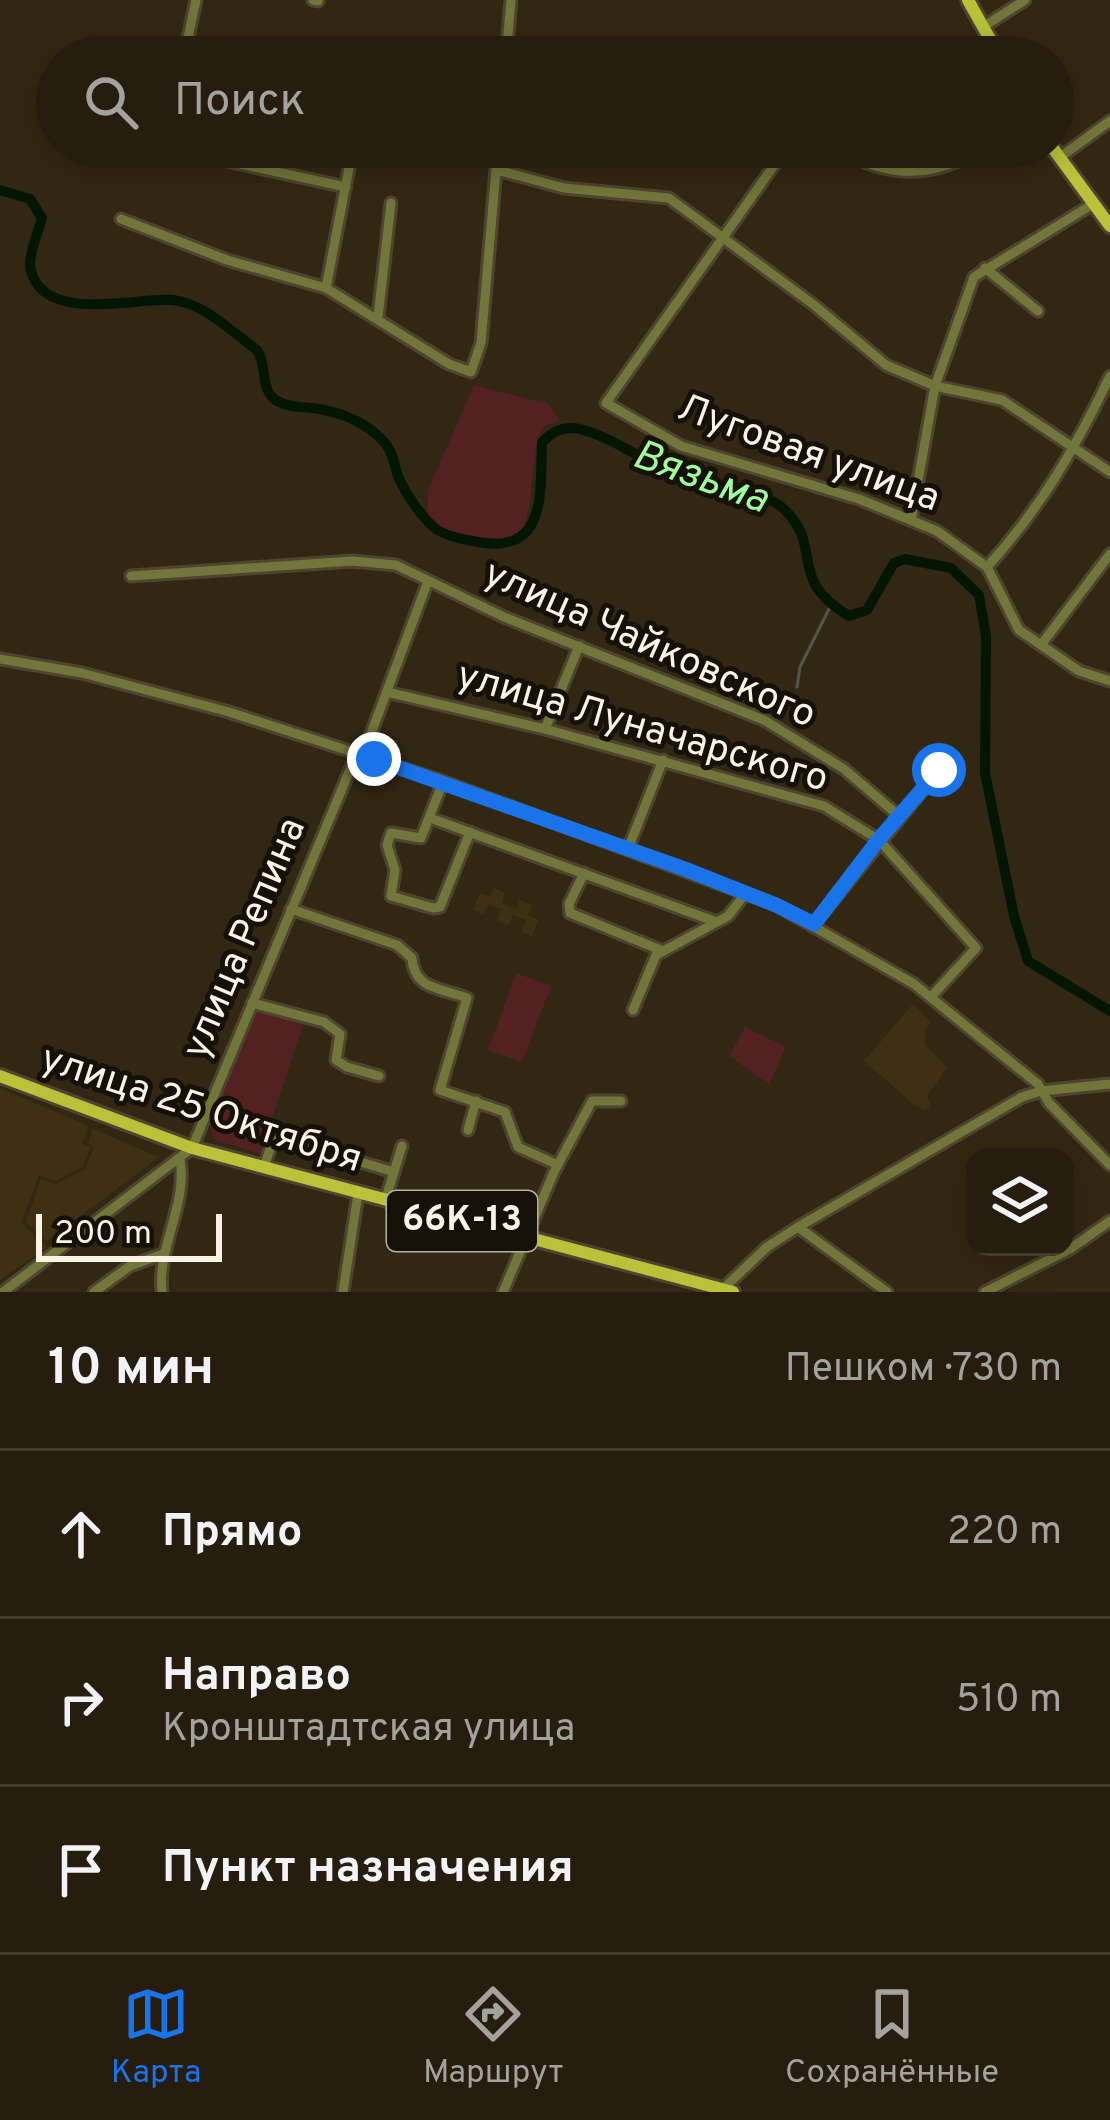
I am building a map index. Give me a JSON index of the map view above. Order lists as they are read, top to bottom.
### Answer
{
  "streets": {
    "main road": ["улица 25 Октября", "66К-13"],
    "street": [
      "Луговая улица",
      "улица Чайковского",
      "улица Луначарского",
      "улица Репина"
    ]
  },
  "crossings": [
    ["улица Чайковского", "улица Репина"],
    ["улица Луначарского", "улица Репина"],
    ["улица Репина", "улица 25 Октября"]
  ],
  "water": ["Вязьма"],
  "scale_bar": "200 m",
  "page": {
    "search": "Поиск",
    "scale": "200 m",
    "heading": ["10 мин", "Пешком · 730 m"],
    "list": [
      ["Прямо", "220 m"],
      ["Направо", "Кронштадтская улица", "510 m"],
      "Пункт назначения"
    ],
    "nav": ["Карта", "Маршрут", "Сохранённые"]
  }
}
